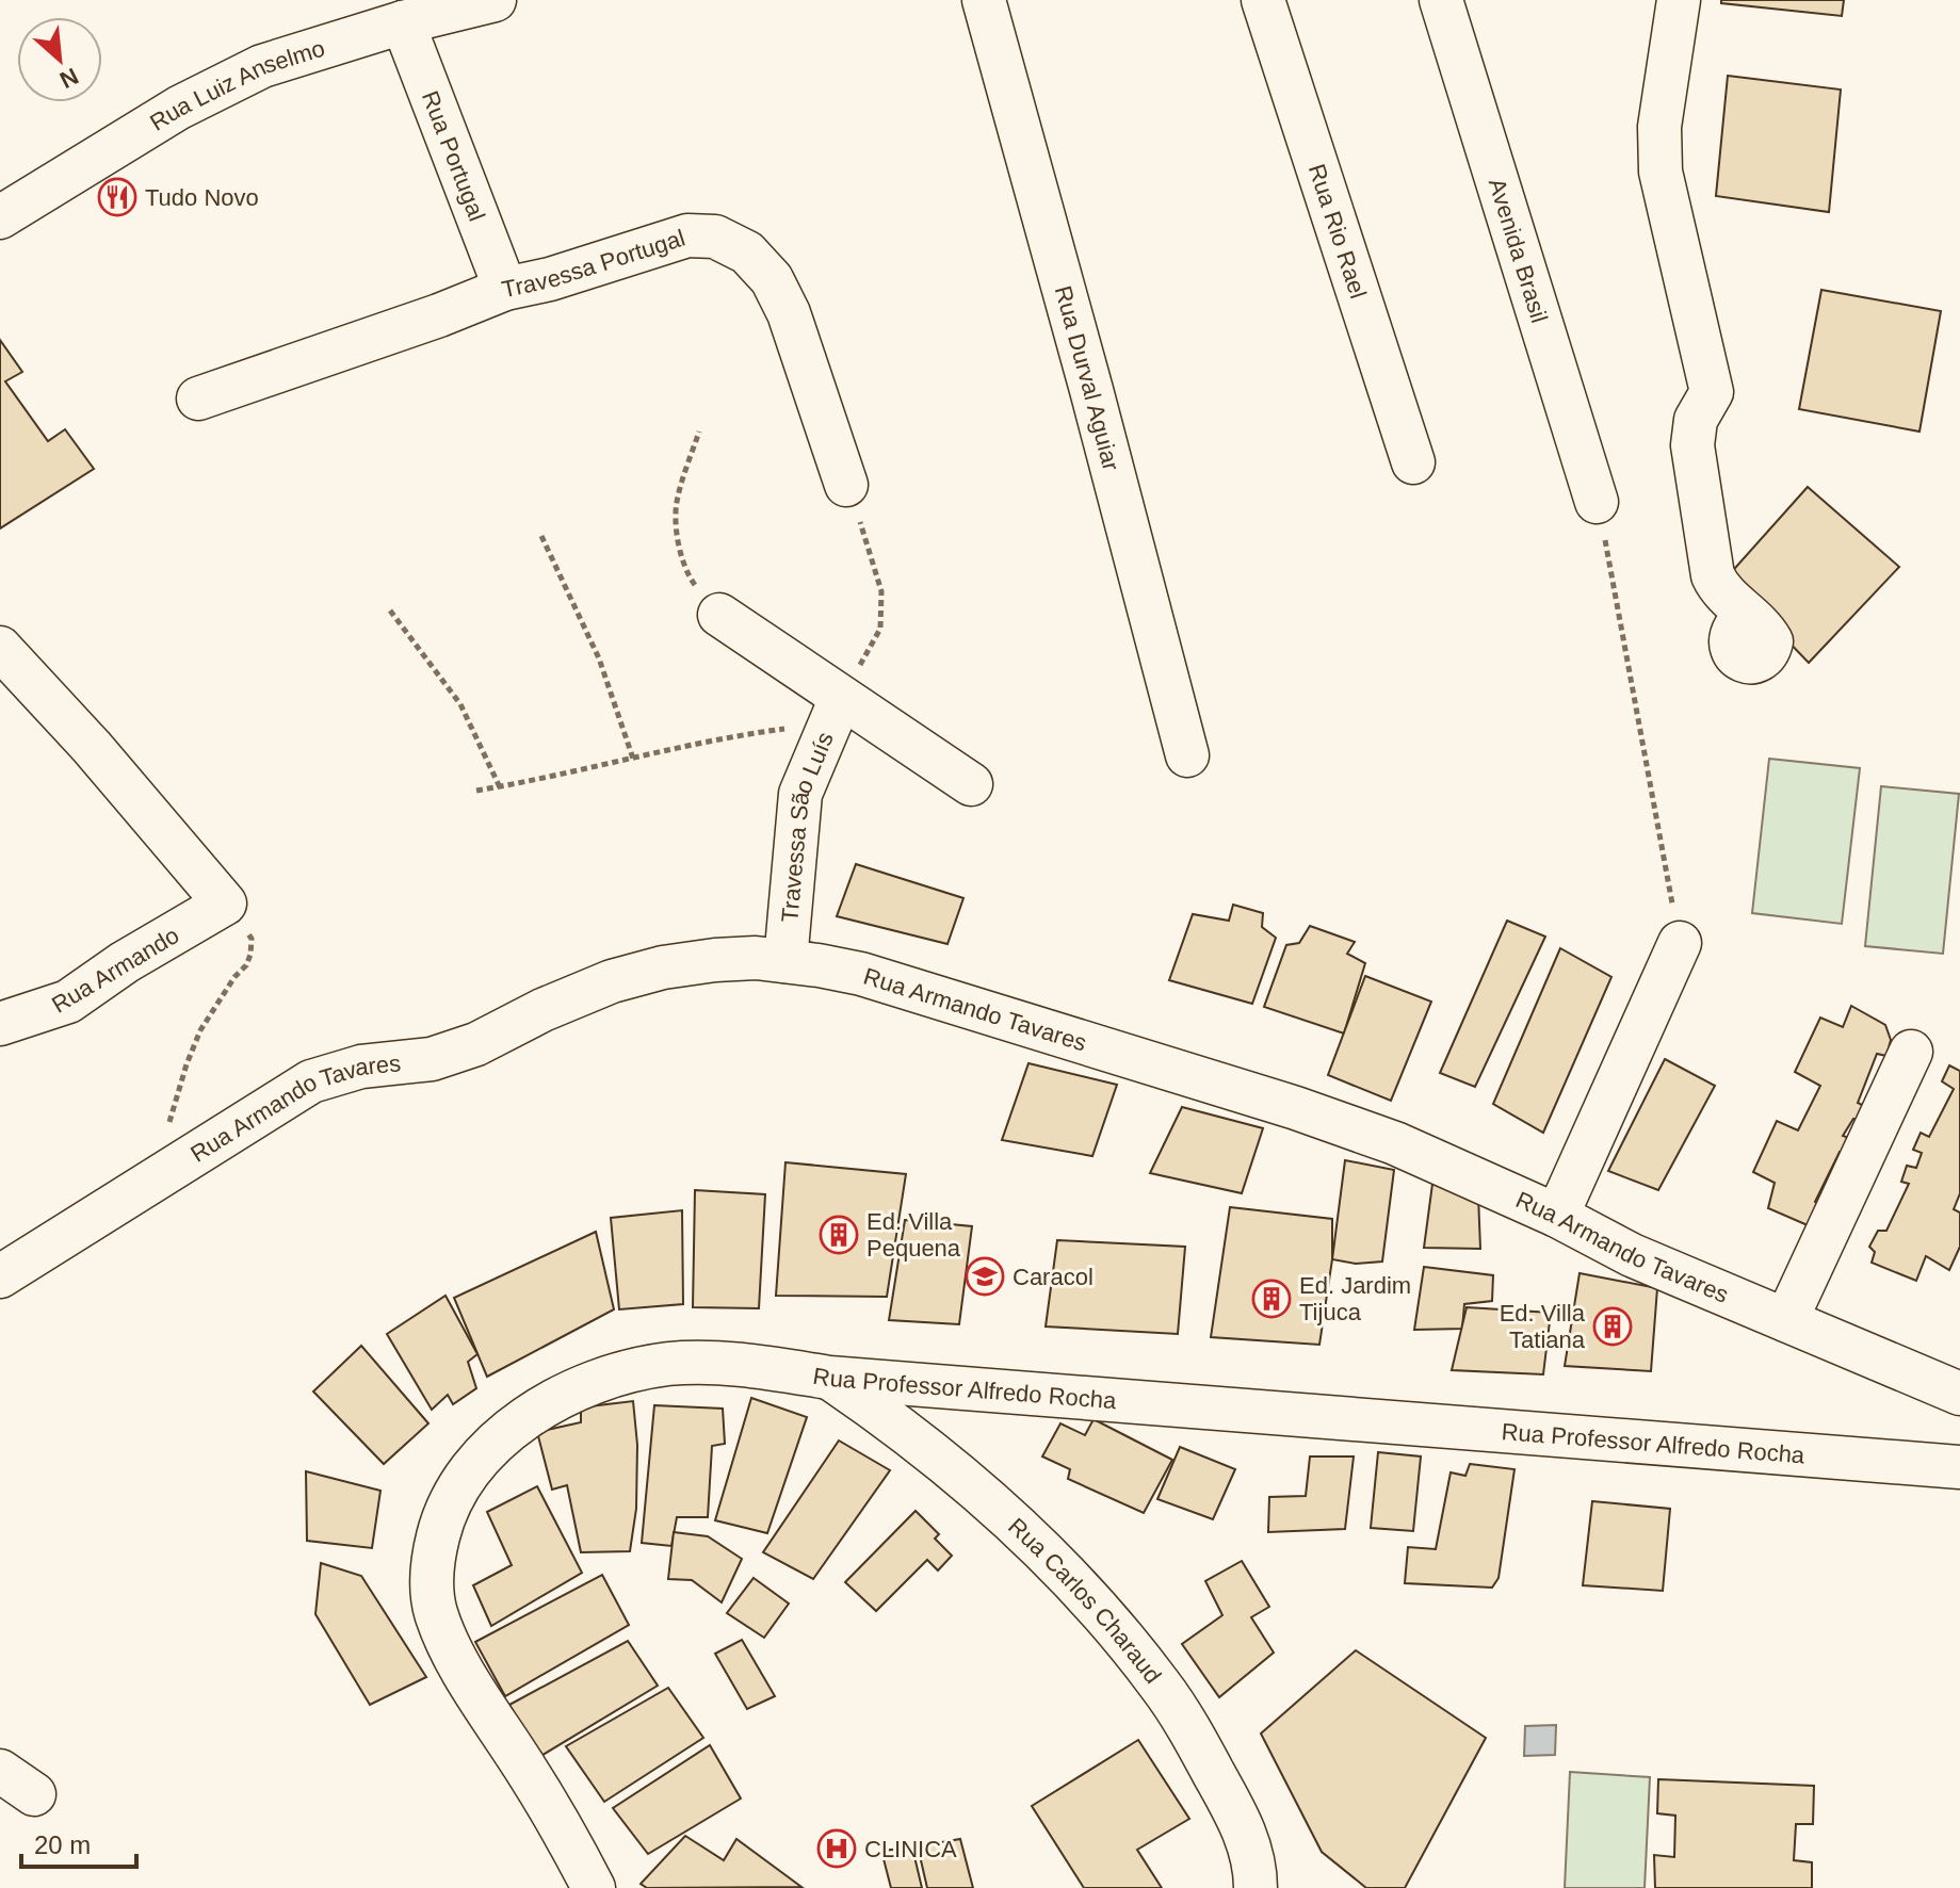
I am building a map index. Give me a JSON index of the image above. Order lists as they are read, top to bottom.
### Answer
{
  "streets": {
    "street": [
      "Rua Luiz Anselmo",
      "Rua Portugal",
      "Rua Rio Rael",
      "Avenida Brasil",
      "Travessa Portugal",
      "Rua Durval Aguiar",
      "Travessa São Luís",
      "Rua Armando",
      "Rua Armando Tavares",
      "Rua Professor Alfredo Rocha",
      "Rua Carlos Charaud"
    ]
  },
  "crossings": [
    ["Rua Luiz Anselmo", "Rua Portugal"],
    ["Rua Portugal", "Travessa Portugal"],
    ["Travessa São Luís", "Rua Armando Tavares"],
    ["Rua Professor Alfredo Rocha", "Rua Carlos Charaud"]
  ],
  "places": {
    "restaurant": ["Tudo Novo"],
    "building": ["Ed. Villa Pequena", "Ed. Jardim Tijuca", "Ed. Villa Tatiana"],
    "school or university": ["Caracol"],
    "hospital": ["CLINICA"]
  },
  "scale_bar": "20 m",
  "north": "bottom right"
}
